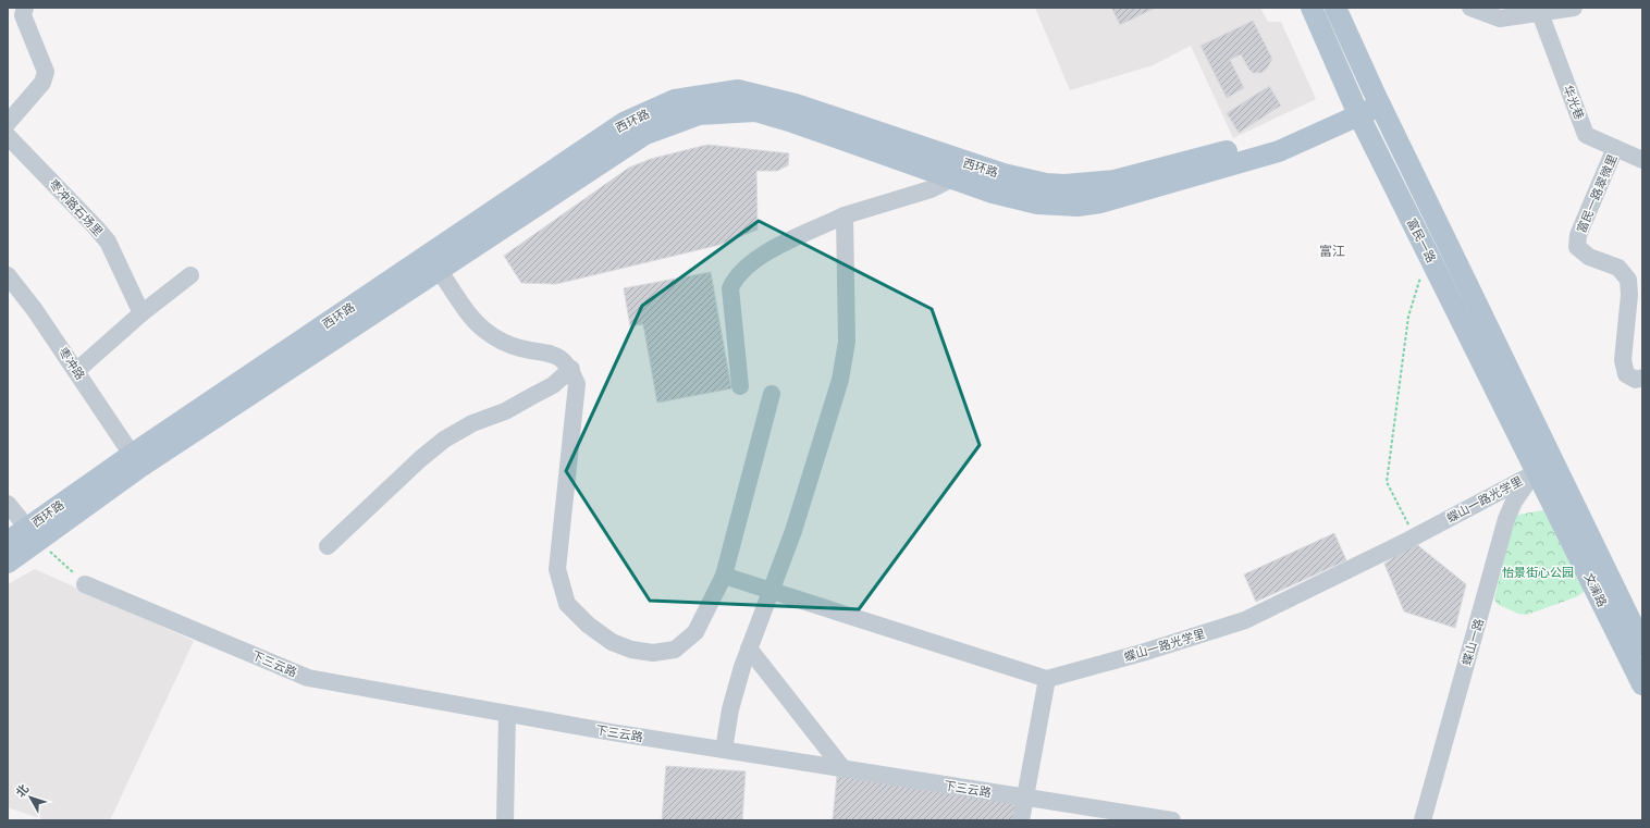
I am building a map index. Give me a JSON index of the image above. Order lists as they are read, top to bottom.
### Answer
{
  "streets": {
    "main road": ["西环路", "富民一路", "文澜路"],
    "street": [
      "华光巷",
      "富民一路翠微里",
      "枣冲路石场里",
      "枣冲路",
      "蝶山一路光学里",
      "蝶山一路",
      "下三云路"
    ]
  },
  "crossings": [
    ["华光巷", "富民一路翠微里"],
    ["西环路", "富民一路"],
    ["西环路", "枣冲路"],
    ["富民一路", "蝶山一路光学里"],
    ["富民一路", "文澜路"],
    ["富民一路", "蝶山一路"],
    ["蝶山一路光学里", "文澜路"],
    ["蝶山一路光学里", "蝶山一路"],
    ["文澜路", "蝶山一路"]
  ],
  "districts": ["富江"],
  "parks": ["怡景街心公园"],
  "north": "top left"
}
